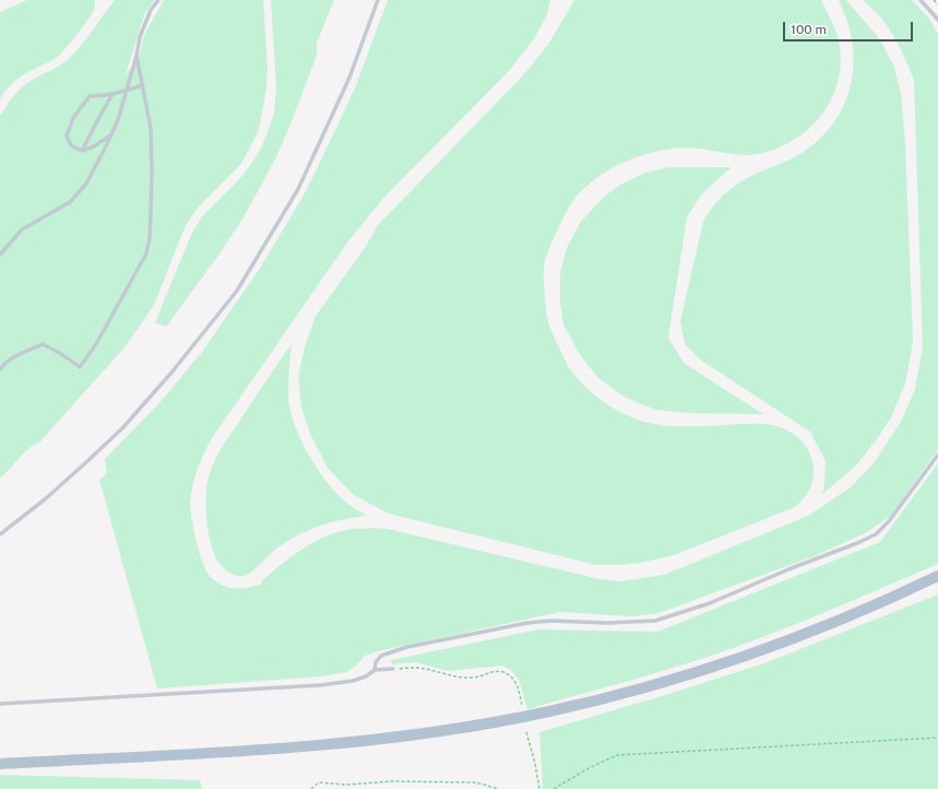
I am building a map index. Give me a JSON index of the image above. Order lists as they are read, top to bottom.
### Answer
{
  "scale_bar": "100 m"
}
